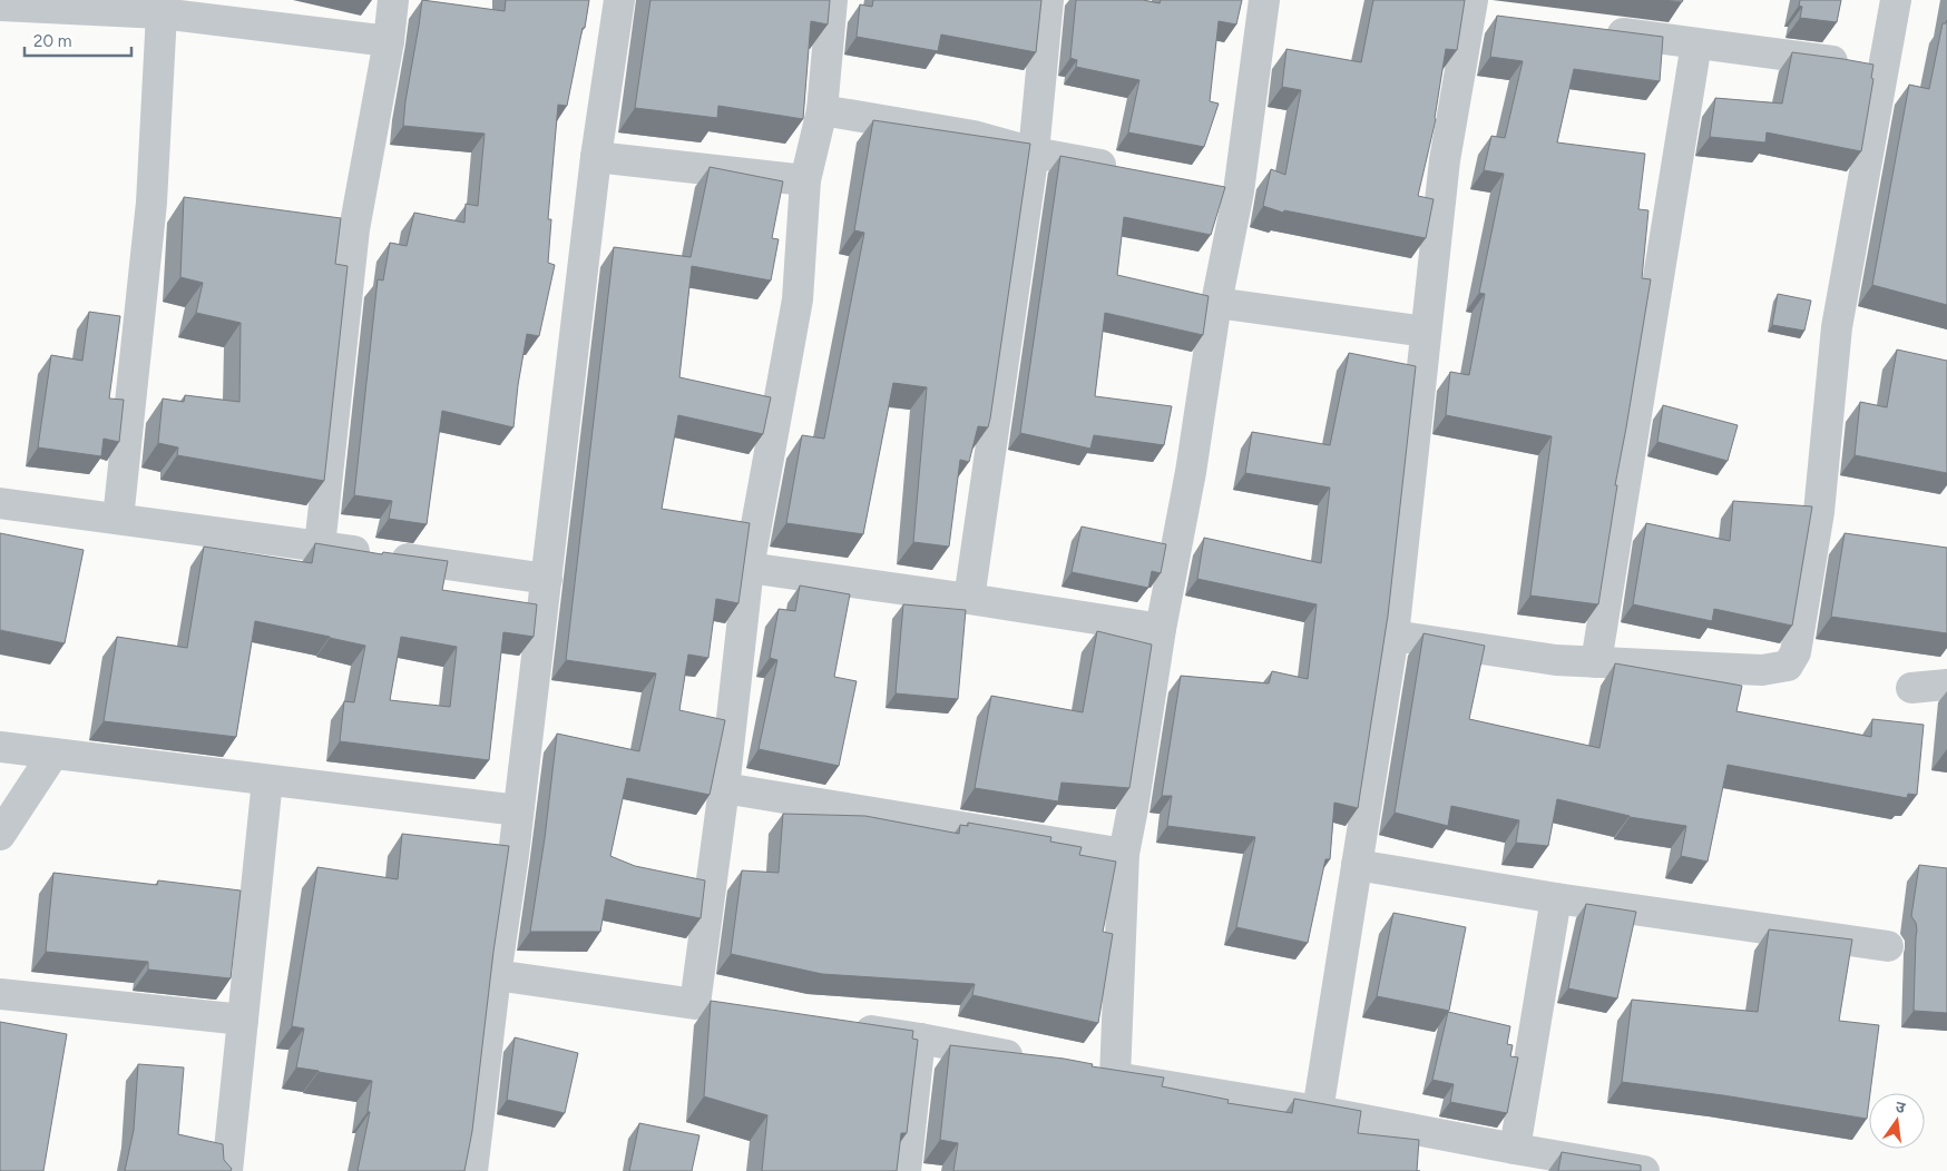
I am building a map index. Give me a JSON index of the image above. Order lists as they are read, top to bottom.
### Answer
{
  "scale_bar": "20 m",
  "north": "top"
}
